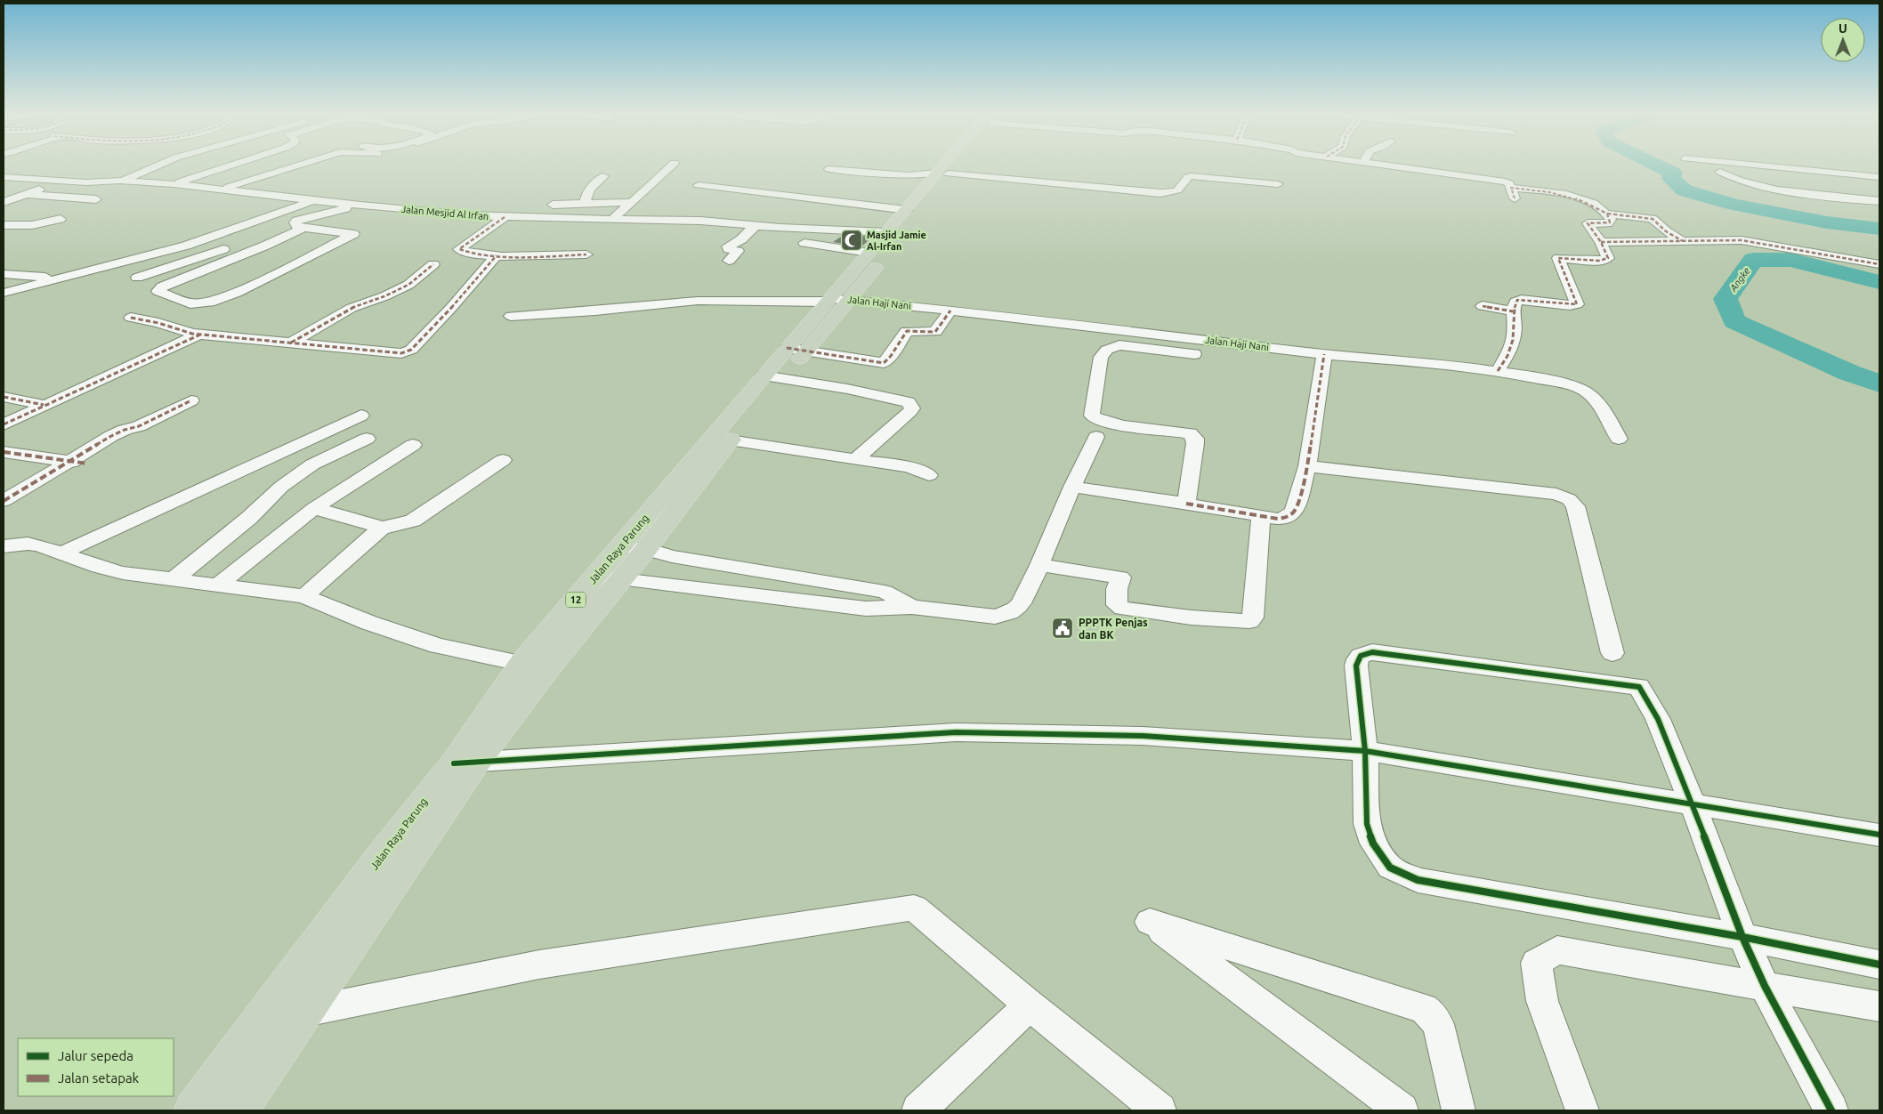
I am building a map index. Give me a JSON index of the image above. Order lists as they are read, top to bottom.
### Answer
{
  "streets": {
    "highway": ["Jalan Raya Parung", "12"],
    "street": ["Jalan Mesjid Al Irfan", "Jalan Haji Nani"]
  },
  "crossings": [
    ["Jalan Mesjid Al Irfan", "Jalan Raya Parung"],
    ["Jalan Haji Nani", "Jalan Raya Parung"]
  ],
  "water": ["Angke"],
  "places": {
    "mosque": ["Masjid Jamie Al-Irfan"],
    "public building": ["PPPTK Penjas dan BK"]
  },
  "legend": ["Jalur sepeda", "Jalan setapak"],
  "north": "top"
}
